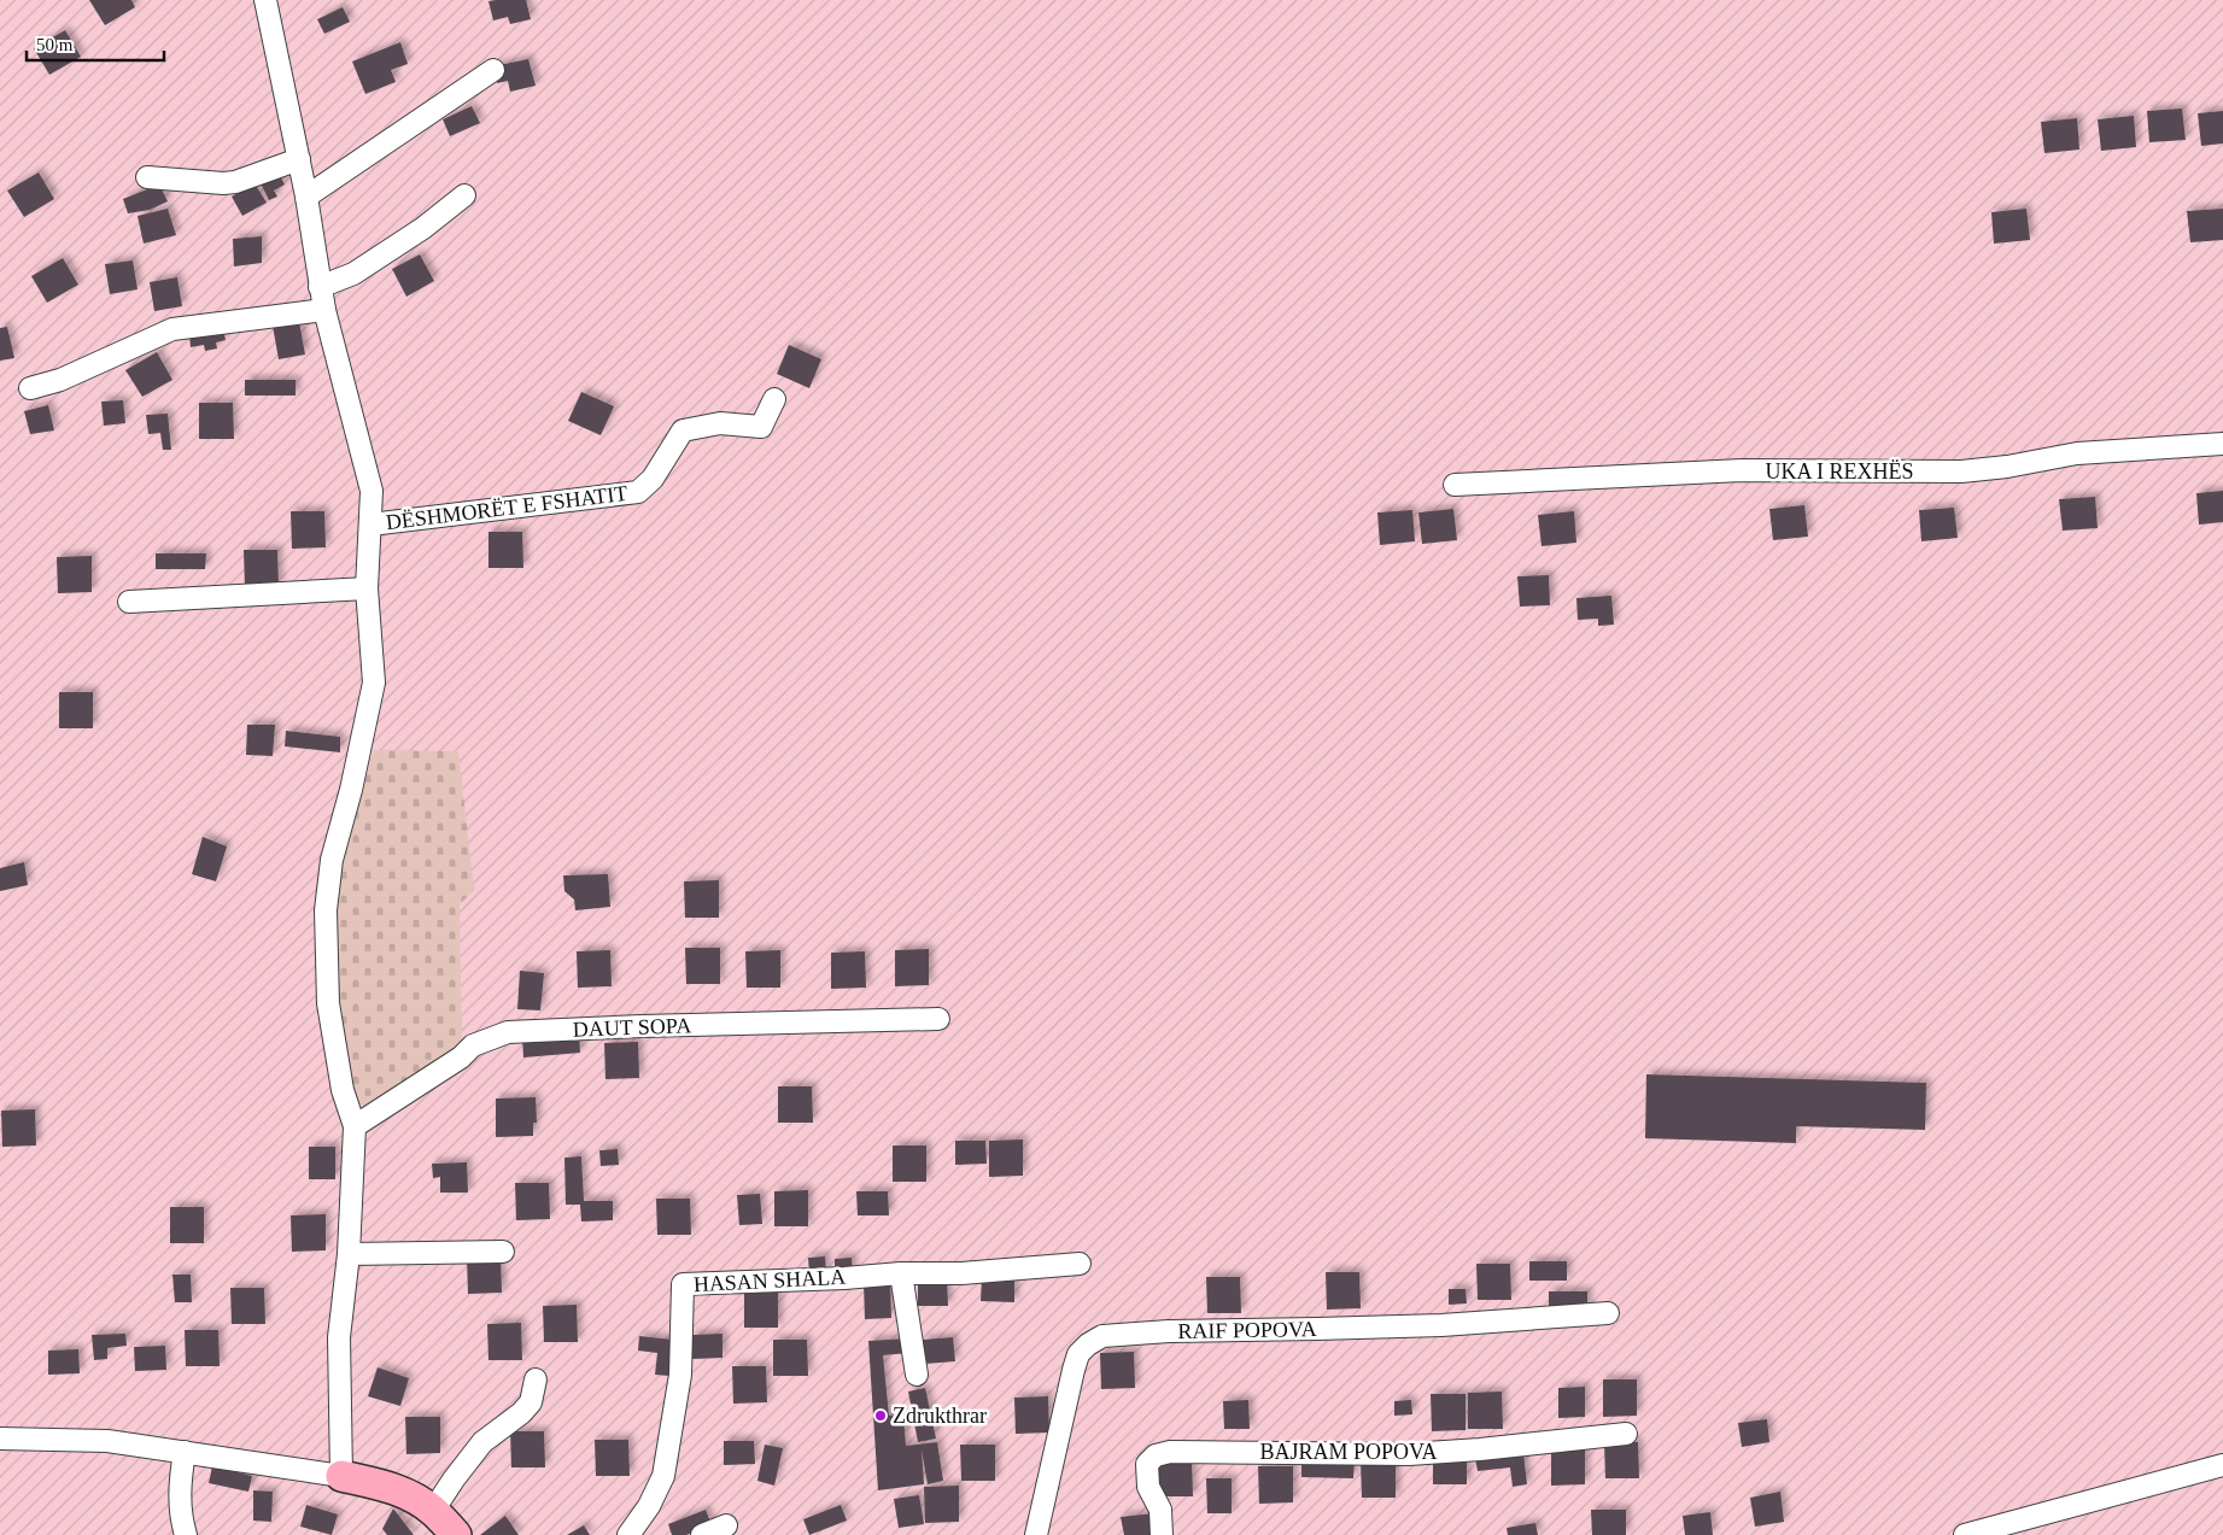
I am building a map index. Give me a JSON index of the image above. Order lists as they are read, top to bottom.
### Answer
{
  "streets": {
    "street": [
      "UKA I REXHËS",
      "DËSHMORËT E FSHATIT",
      "DAUT SOPA",
      "HASAN SHALA",
      "RAIF POPOVA",
      "BAJRAM POPOVA"
    ]
  },
  "crossings": [
    ["DËSHMORËT E FSHATIT", "DAUT SOPA"]
  ],
  "places": ["Zdrukthrar"],
  "scale_bar": "50 m"
}
